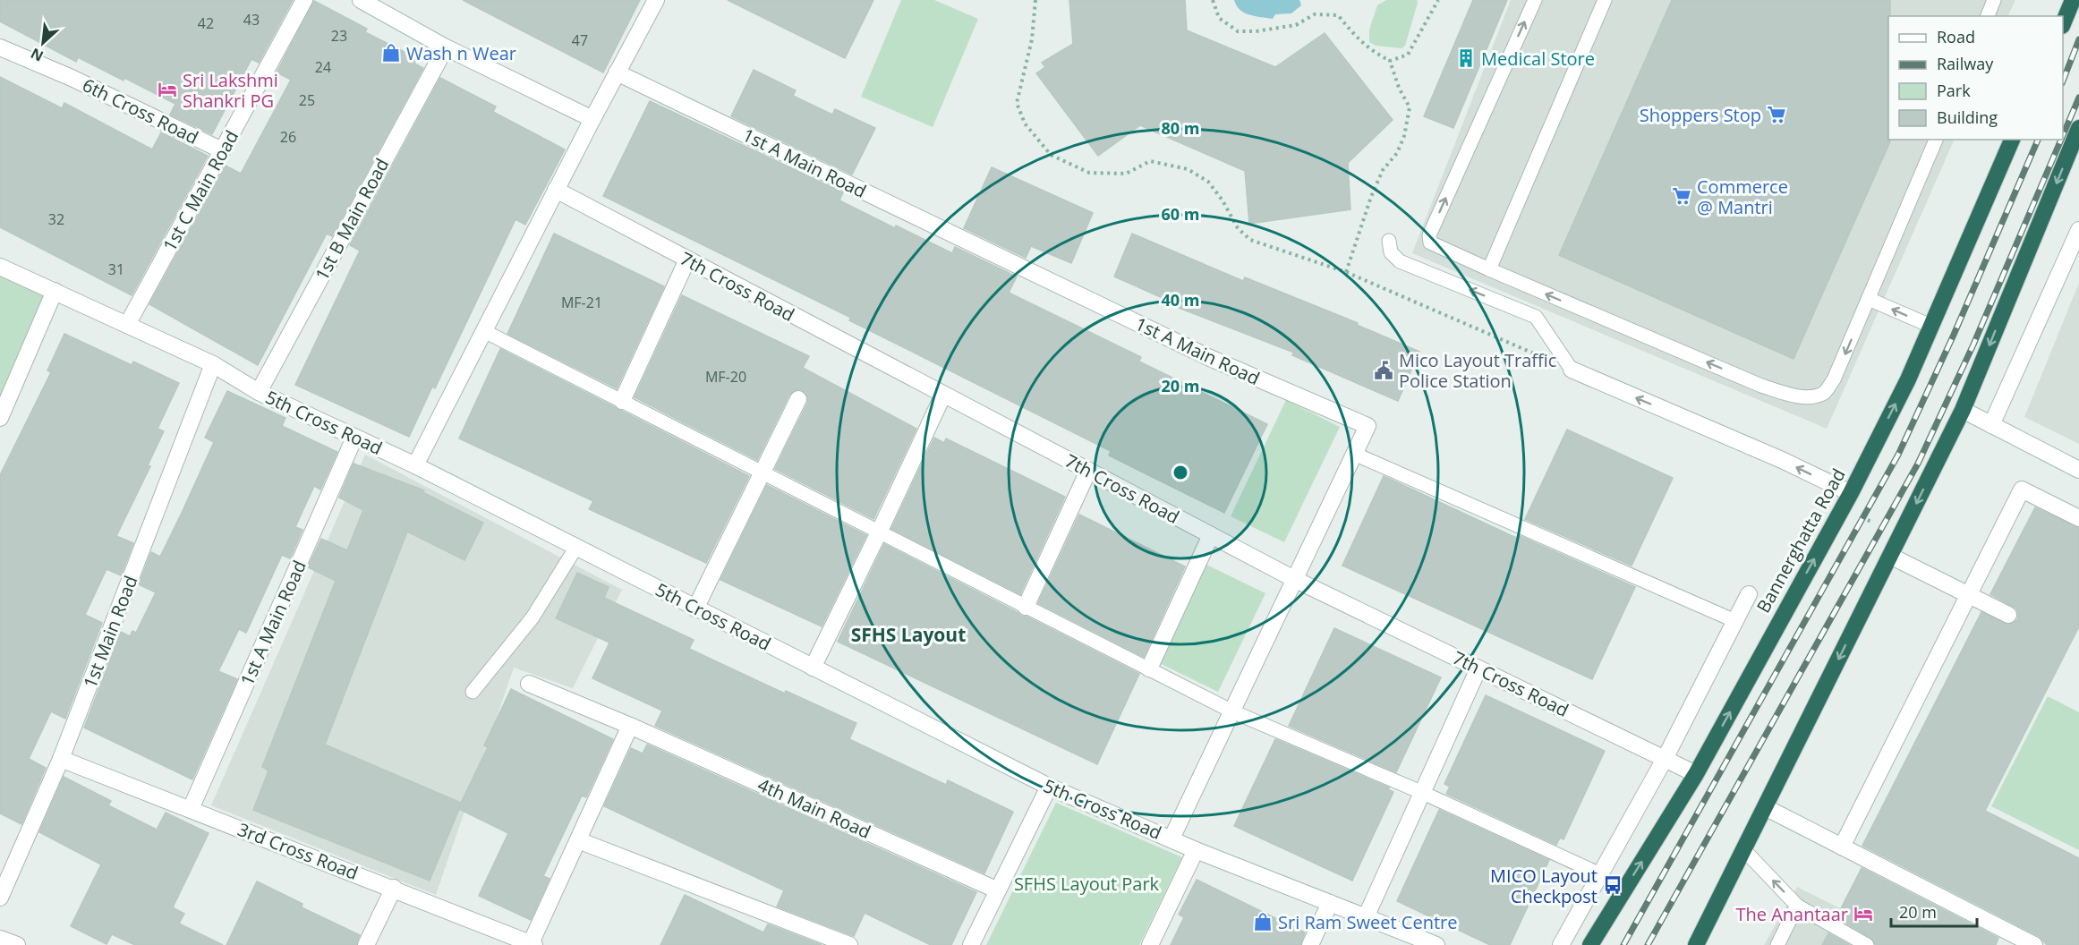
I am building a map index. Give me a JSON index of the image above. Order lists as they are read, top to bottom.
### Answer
{
  "streets": {
    "highway": ["Bannerghatta Road"],
    "street": [
      "6th Cross Road",
      "1st A Main Road",
      "1st C Main Road",
      "1st B Main Road",
      "7th Cross Road",
      "5th Cross Road",
      "1st Main Road",
      "4th Main Road",
      "3rd Cross Road"
    ]
  },
  "crossings": [
    ["6th Cross Road", "1st C Main Road"],
    ["1st A Main Road", "7th Cross Road"],
    ["1st A Main Road", "5th Cross Road"],
    ["1st A Main Road", "3rd Cross Road"],
    ["1st C Main Road", "5th Cross Road"],
    ["1st B Main Road", "5th Cross Road"],
    ["7th Cross Road", "Bannerghatta Road"],
    ["5th Cross Road", "1st Main Road"],
    ["1st Main Road", "3rd Cross Road"]
  ],
  "districts": ["SFHS Layout"],
  "parks": ["SFHS Layout Park"],
  "places": {
    "shop": ["Wash n Wear", "Sri Ram Sweet Centre"],
    "building": ["Medical Store"],
    "hotel": ["Sri Lakshmi Shankri PG", "The Anantaar"],
    "supermarket": ["Shoppers Stop", "Commerce @ Mantri"],
    "public building": ["Mico Layout Traffic Police Station"],
    "bus stop": ["MICO Layout Checkpost"]
  },
  "house_numbers": [
    "43",
    "42",
    "23",
    "47",
    "24",
    "25",
    "26",
    "32",
    "31",
    "MF-21",
    "MF-20"
  ],
  "legend": [
    "Road",
    "Railway",
    "Park",
    "Building"
  ],
  "scale_bar": "20 m",
  "north": "bottom left",
  "rings": [
    "80 m",
    "60 m",
    "40 m",
    "20 m"
  ]
}
